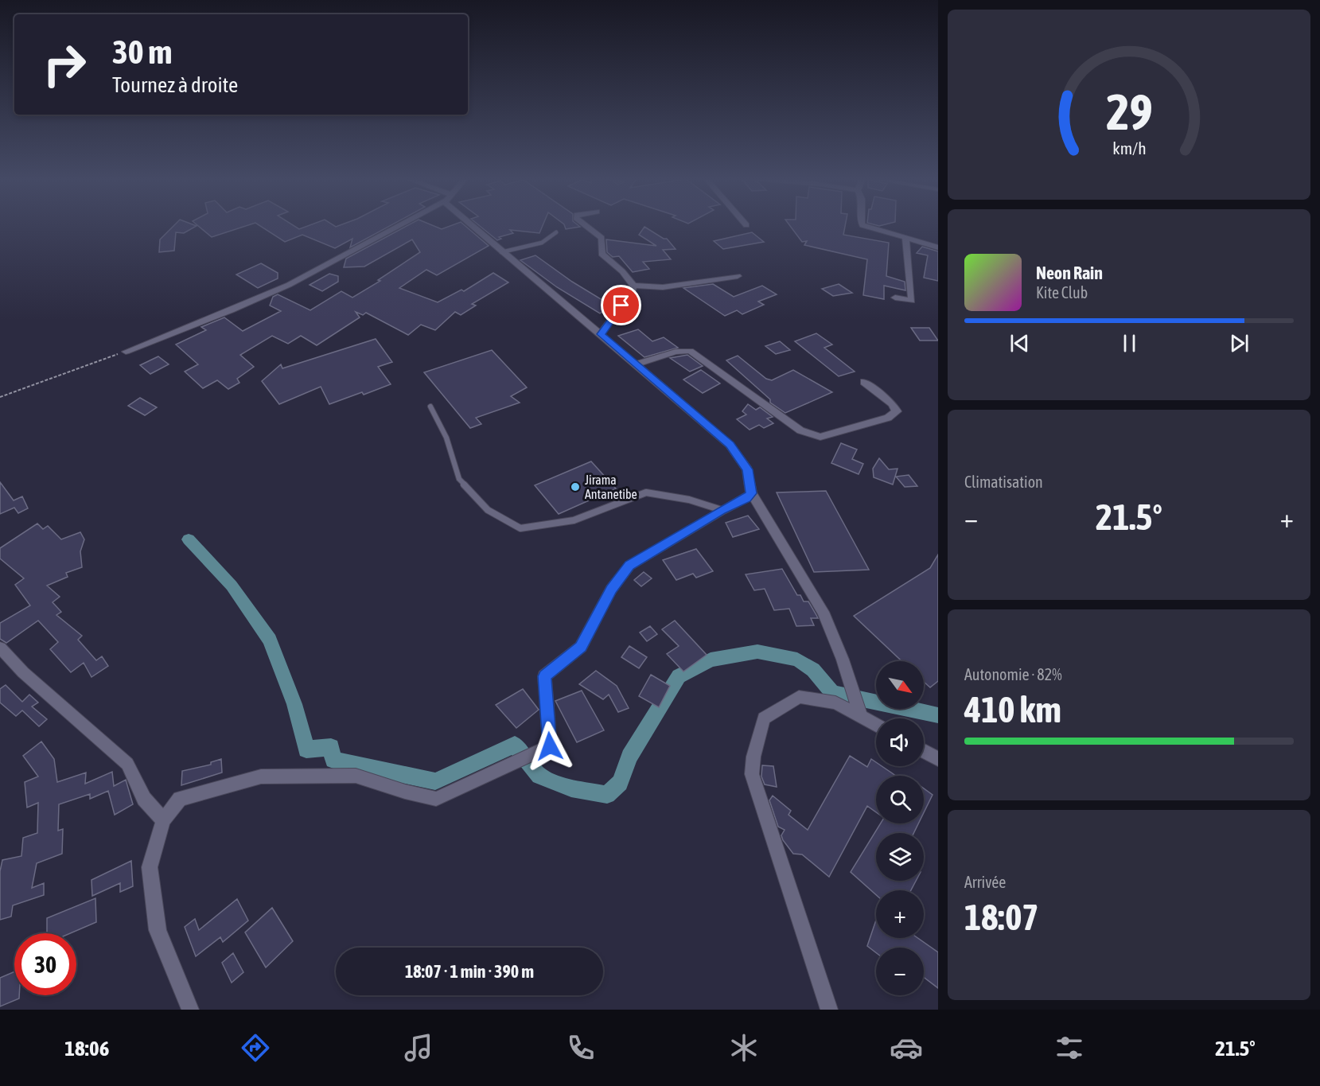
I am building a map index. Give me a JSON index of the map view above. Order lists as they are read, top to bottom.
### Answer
{
  "places": ["Jirama Antanetibe"],
  "north": "bottom right",
  "page": {
    "turn": ["30 m", "Tournez à droite"],
    "song": ["Neon Rain", "Kite Club"],
    "tile": [
      "Climatisation",
      ["Autonomie · 82%", "410 km"],
      ["Arrivée", "18:07"]
    ],
    "heat": ["−", "21.5°", "+"],
    "map_buttons": ["+", "−"],
    "limit": "30",
    "trip": "18:07 · 1 min · 390 m",
    "tabs": ["18:06", "21.5°"],
    "gauge": ["29", "km/h"]
  }
}
